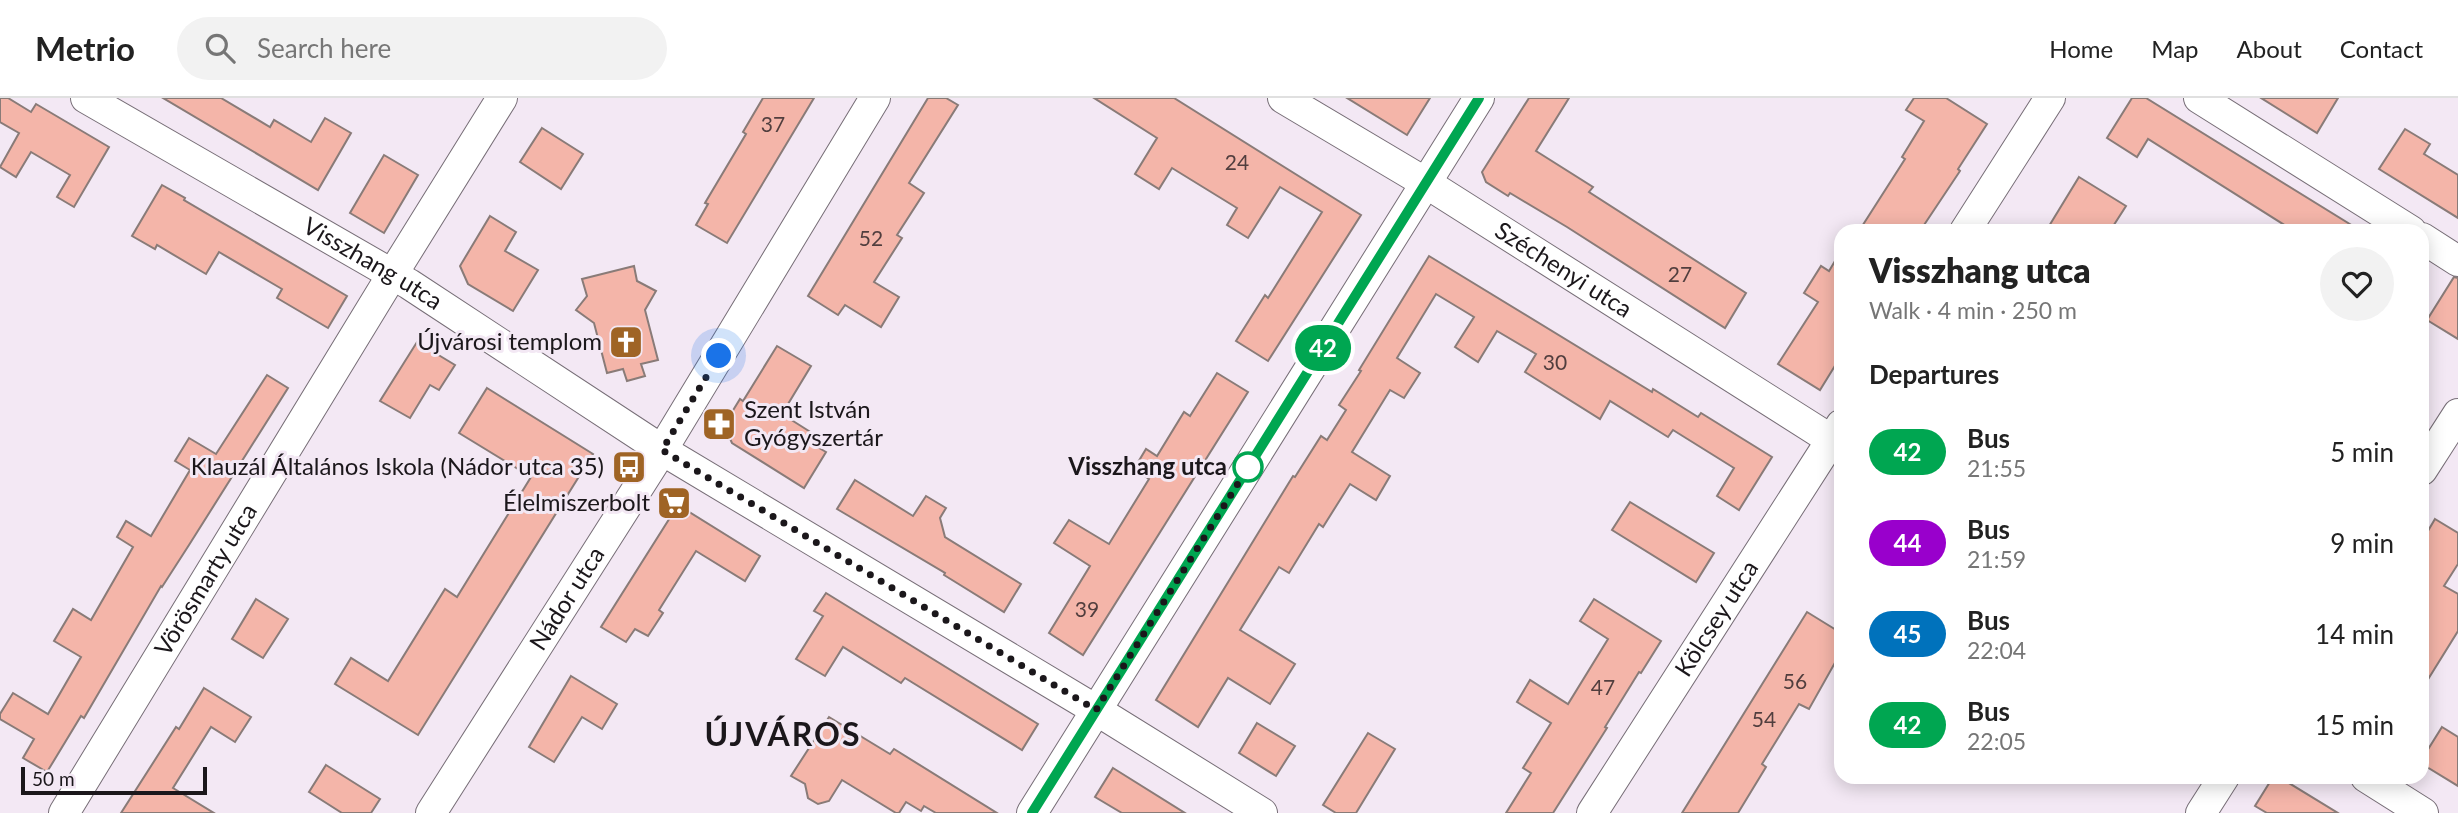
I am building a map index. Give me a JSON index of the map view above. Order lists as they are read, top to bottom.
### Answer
{
  "streets": {
    "street": [
      "Visszhang utca",
      "Széchenyi utca",
      "Vörösmarty utca",
      "Nádor utca",
      "Kölcsey utca"
    ]
  },
  "crossings": [
    ["Visszhang utca", "Vörösmarty utca"],
    ["Visszhang utca", "Nádor utca"]
  ],
  "districts": ["ÚJVÁROS"],
  "places": {
    "church": ["Újvárosi templom"],
    "pharmacy": ["Szent István Gyógyszertár"],
    "bus stop": ["Klauzál Általános Iskola (Nádor utca 35)"],
    "other": ["Visszhang utca"],
    "supermarket": ["Élelmiszerbolt"]
  },
  "lines": ["bus line 42"],
  "house_numbers": [
    "37",
    "24",
    "52",
    "27",
    "30",
    "39",
    "56",
    "47",
    "54"
  ],
  "scale_bar": "50 m",
  "page": {
    "header": "Metrio",
    "search": "Search here",
    "nav": [
      "Home",
      "Map",
      "About",
      "Contact"
    ],
    "on_map": "42",
    "heading": [
      ["Visszhang utca", "Walk · 4 min · 250 m"],
      "Departures"
    ],
    "list": [
      {
        "mark": "42",
        "name": "Bus",
        "note": "21:55",
        "value": "5 min"
      },
      {
        "mark": "44",
        "name": "Bus",
        "note": "21:59",
        "value": "9 min"
      },
      {
        "mark": "45",
        "name": "Bus",
        "note": "22:04",
        "value": "14 min"
      },
      {
        "mark": "42",
        "name": "Bus",
        "note": "22:05",
        "value": "15 min"
      }
    ],
    "scale": "50 m"
  }
}
